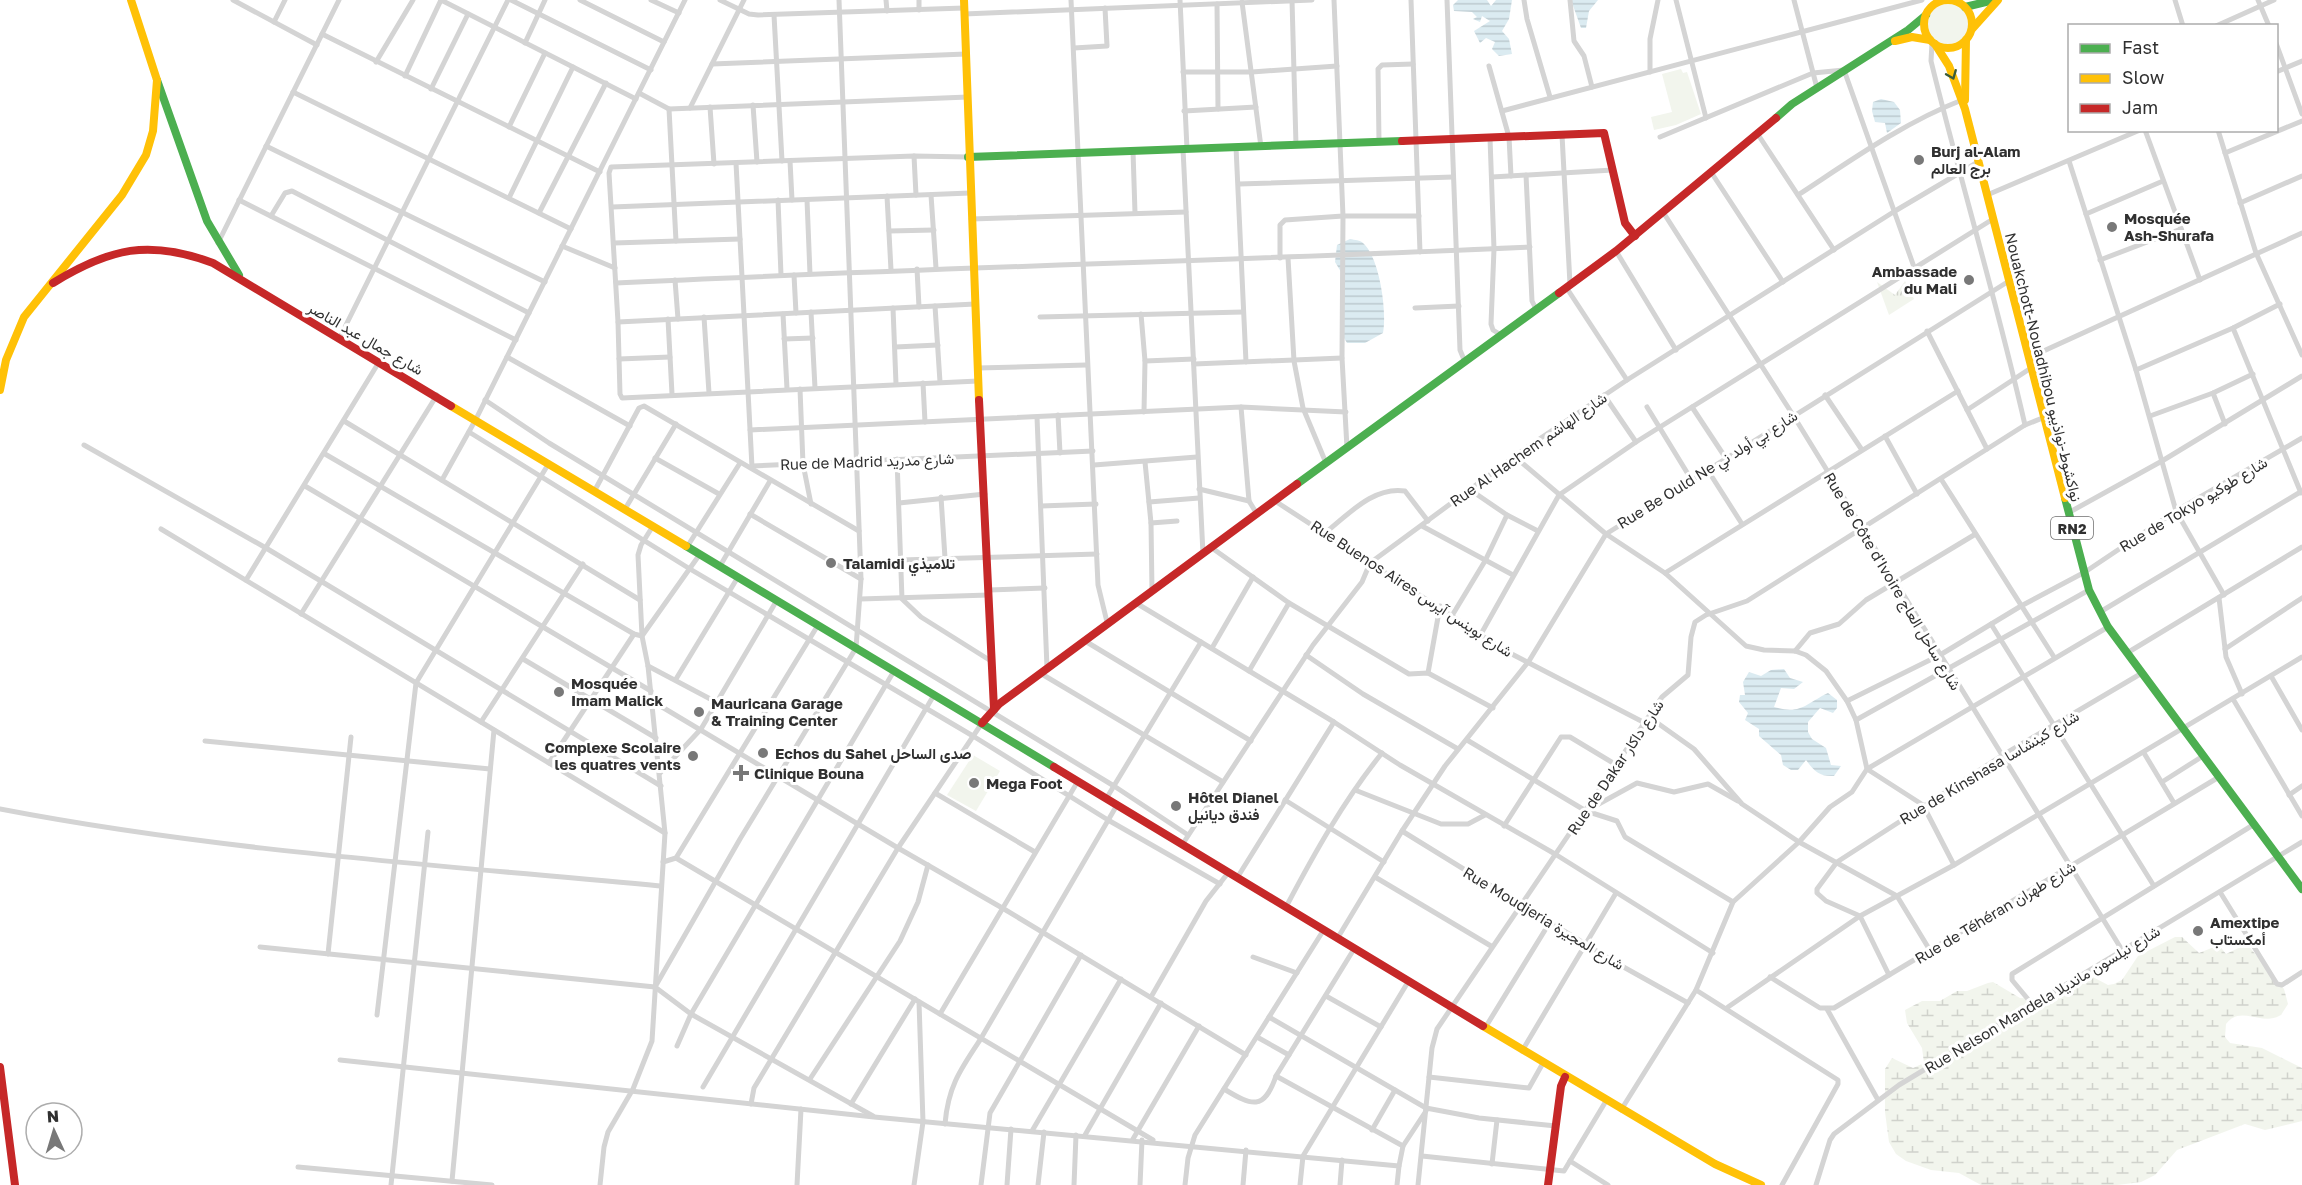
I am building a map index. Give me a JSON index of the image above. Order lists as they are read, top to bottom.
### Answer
{
  "streets": {
    "main road": ["شارع جمال عبد الناصر", "Nouakchott-Nouadhibou نواكشوط-نواذيبو", "RN2"],
    "street": [
      "Rue Al Hachem شارع الهاشم",
      "Rue de Madrid شارع مدريد",
      "Rue Be Ould Ne شارع بي أولد ني",
      "Rue de Tokyo شارع طوكيو",
      "Rue de Côte d'Ivoire شارع ساحل العاج",
      "Rue Buenos Aires شارع بوينس آيرس",
      "Rue de Dakar شارع داكار",
      "Rue de Kinshasa شارع كينشاسا",
      "Rue de Téhéran شارع طهران",
      "Rue Moudjeria شارع المجيرة",
      "Rue Nelson Mandela شارع نيلسون مانديلا"
    ]
  },
  "crossings": [
    ["شارع جمال عبد الناصر", "Rue Al Hachem شارع الهاشم"],
    ["شارع جمال عبد الناصر", "Rue Be Ould Ne شارع بي أولد ني"],
    ["شارع جمال عبد الناصر", "Rue de Dakar شارع داكار"],
    ["Nouakchott-Nouadhibou نواكشوط-نواذيبو", "Rue Al Hachem شارع الهاشم"],
    ["Nouakchott-Nouadhibou نواكشوط-نواذيبو", "Rue Be Ould Ne شارع بي أولد ني"],
    ["Nouakchott-Nouadhibou نواكشوط-نواذيبو", "Rue de Tokyo شارع طوكيو"],
    ["Nouakchott-Nouadhibou نواكشوط-نواذيبو", "Rue de Dakar شارع داكار"],
    ["Nouakchott-Nouadhibou نواكشوط-نواذيبو", "Rue de Kinshasa شارع كينشاسا"],
    ["Nouakchott-Nouadhibou نواكشوط-نواذيبو", "Rue de Téhéran شارع طهران"],
    ["Nouakchott-Nouadhibou نواكشوط-نواذيبو", "Rue Nelson Mandela شارع نيلسون مانديلا"],
    ["Rue Al Hachem شارع الهاشم", "Rue de Côte d'Ivoire شارع ساحل العاج"],
    ["Rue Al Hachem شارع الهاشم", "Rue Buenos Aires شارع بوينس آيرس"],
    ["Rue Be Ould Ne شارع بي أولد ني", "Rue de Côte d'Ivoire شارع ساحل العاج"],
    ["Rue Be Ould Ne شارع بي أولد ني", "Rue Buenos Aires شارع بوينس آيرس"],
    ["Rue Be Ould Ne شارع بي أولد ني", "Rue Moudjeria شارع المجيرة"],
    ["Rue de Tokyo شارع طوكيو", "Rue de Côte d'Ivoire شارع ساحل العاج"],
    ["Rue de Côte d'Ivoire شارع ساحل العاج", "Rue de Dakar شارع داكار"],
    ["Rue de Côte d'Ivoire شارع ساحل العاج", "Rue de Kinshasa شارع كينشاسا"],
    ["Rue de Côte d'Ivoire شارع ساحل العاج", "Rue de Téhéran شارع طهران"],
    ["Rue de Côte d'Ivoire شارع ساحل العاج", "Rue Nelson Mandela شارع نيلسون مانديلا"],
    ["Rue Buenos Aires شارع بوينس آيرس", "Rue de Dakar شارع داكار"],
    ["Rue de Dakar شارع داكار", "Rue Moudjeria شارع المجيرة"]
  ],
  "places": {
    "other": [
      "Burj al-Alam برج العالم",
      "Mosquée Ash-Shurafa",
      "Ambassade du Mali",
      "Talamidi تلاميذي",
      "Mosquée Imam Malick",
      "Mauricana Garage & Training Center",
      "Echos du Sahel صدى الساحل",
      "Complexe Scolaire les quatres vents",
      "Mega Foot",
      "Hôtel Dianel فندق ديانيل",
      "Amextipe أمكستاب"
    ],
    "health": ["Clinique Bouna"]
  },
  "legend": ["Fast", "Slow", "Jam"],
  "north": "top"
}
